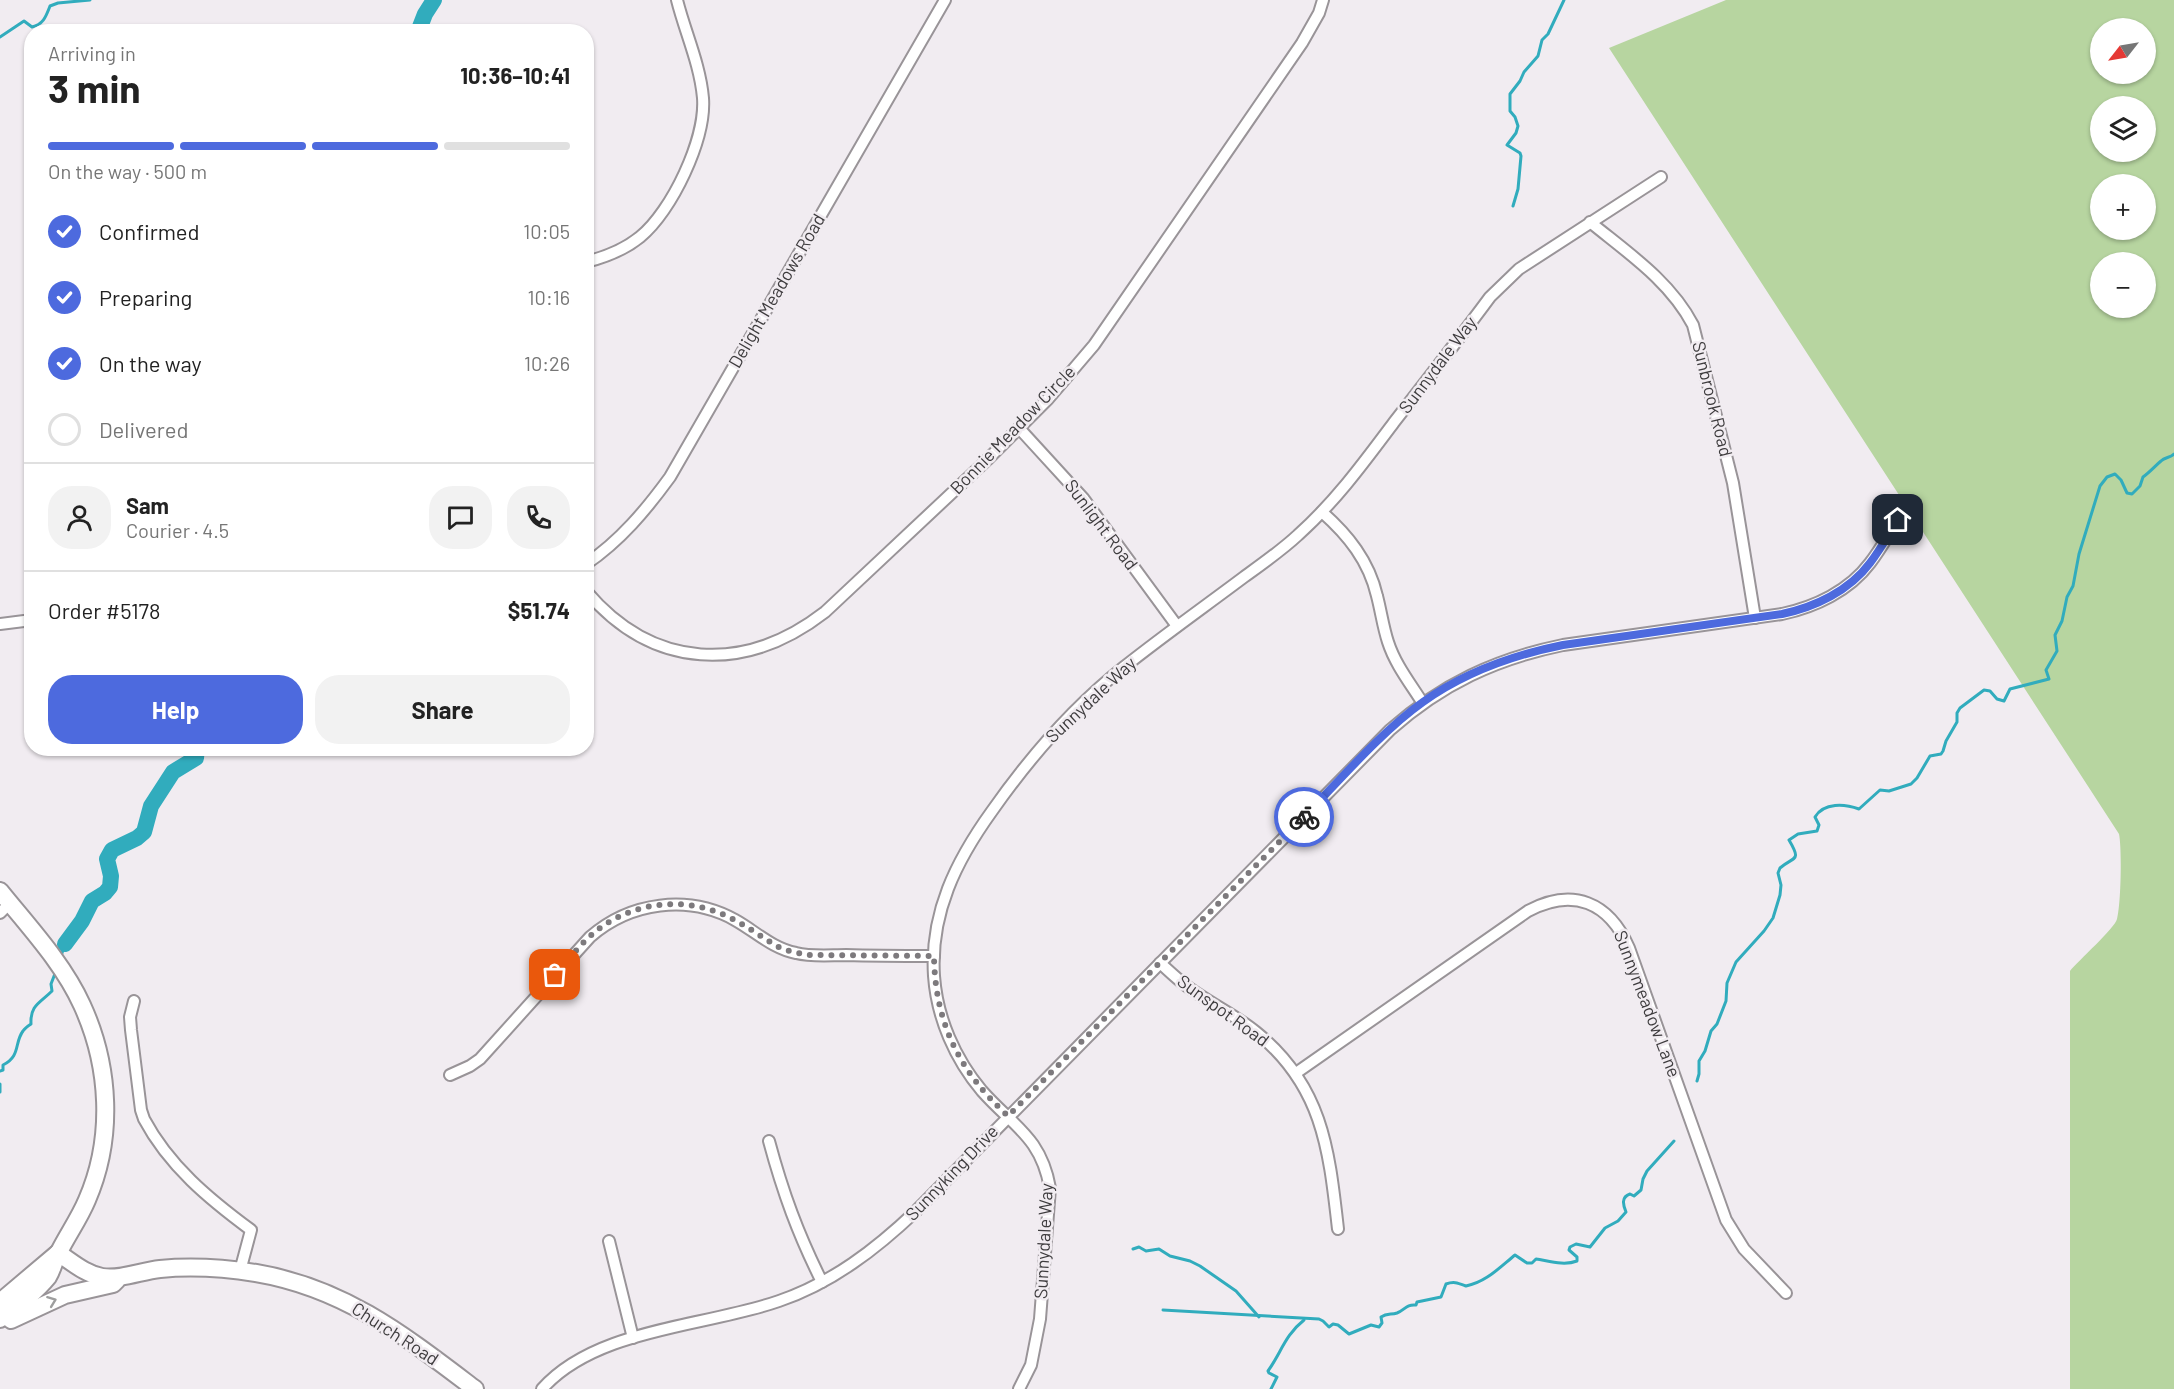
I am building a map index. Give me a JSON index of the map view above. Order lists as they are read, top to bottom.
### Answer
{
  "streets": {
    "street": [
      "Delight Meadows Road",
      "Sunnydale Way",
      "Sunbrook Road",
      "Bonnie Meadow Circle",
      "Sunlight Road",
      "Sunnymeadow Lane",
      "Sunspot Road",
      "Sunnyking Drive",
      "Church Road"
    ]
  },
  "crossings": [
    ["Sunnydale Way", "Sunbrook Road"],
    ["Sunnydale Way", "Sunlight Road"],
    ["Sunnydale Way", "Sunnyking Drive"],
    ["Sunbrook Road", "Sunnyking Drive"],
    ["Bonnie Meadow Circle", "Sunlight Road"],
    ["Sunnymeadow Lane", "Sunspot Road"],
    ["Sunspot Road", "Sunnyking Drive"]
  ],
  "north": "bottom left",
  "page": {
    "map_buttons": ["+", "−"],
    "heading": ["3 min", "Arriving in", "10:36–10:41"],
    "panel": [
      "Sam",
      "Courier · 4.5",
      "Order #5178",
      "$51.74"
    ],
    "bar": "On the way · 500 m",
    "list": [
      ["Confirmed", "10:05"],
      ["Preparing", "10:16"],
      ["On the way", "10:26"],
      "Delivered"
    ],
    "buttons": ["Help", "Share"]
  }
}
